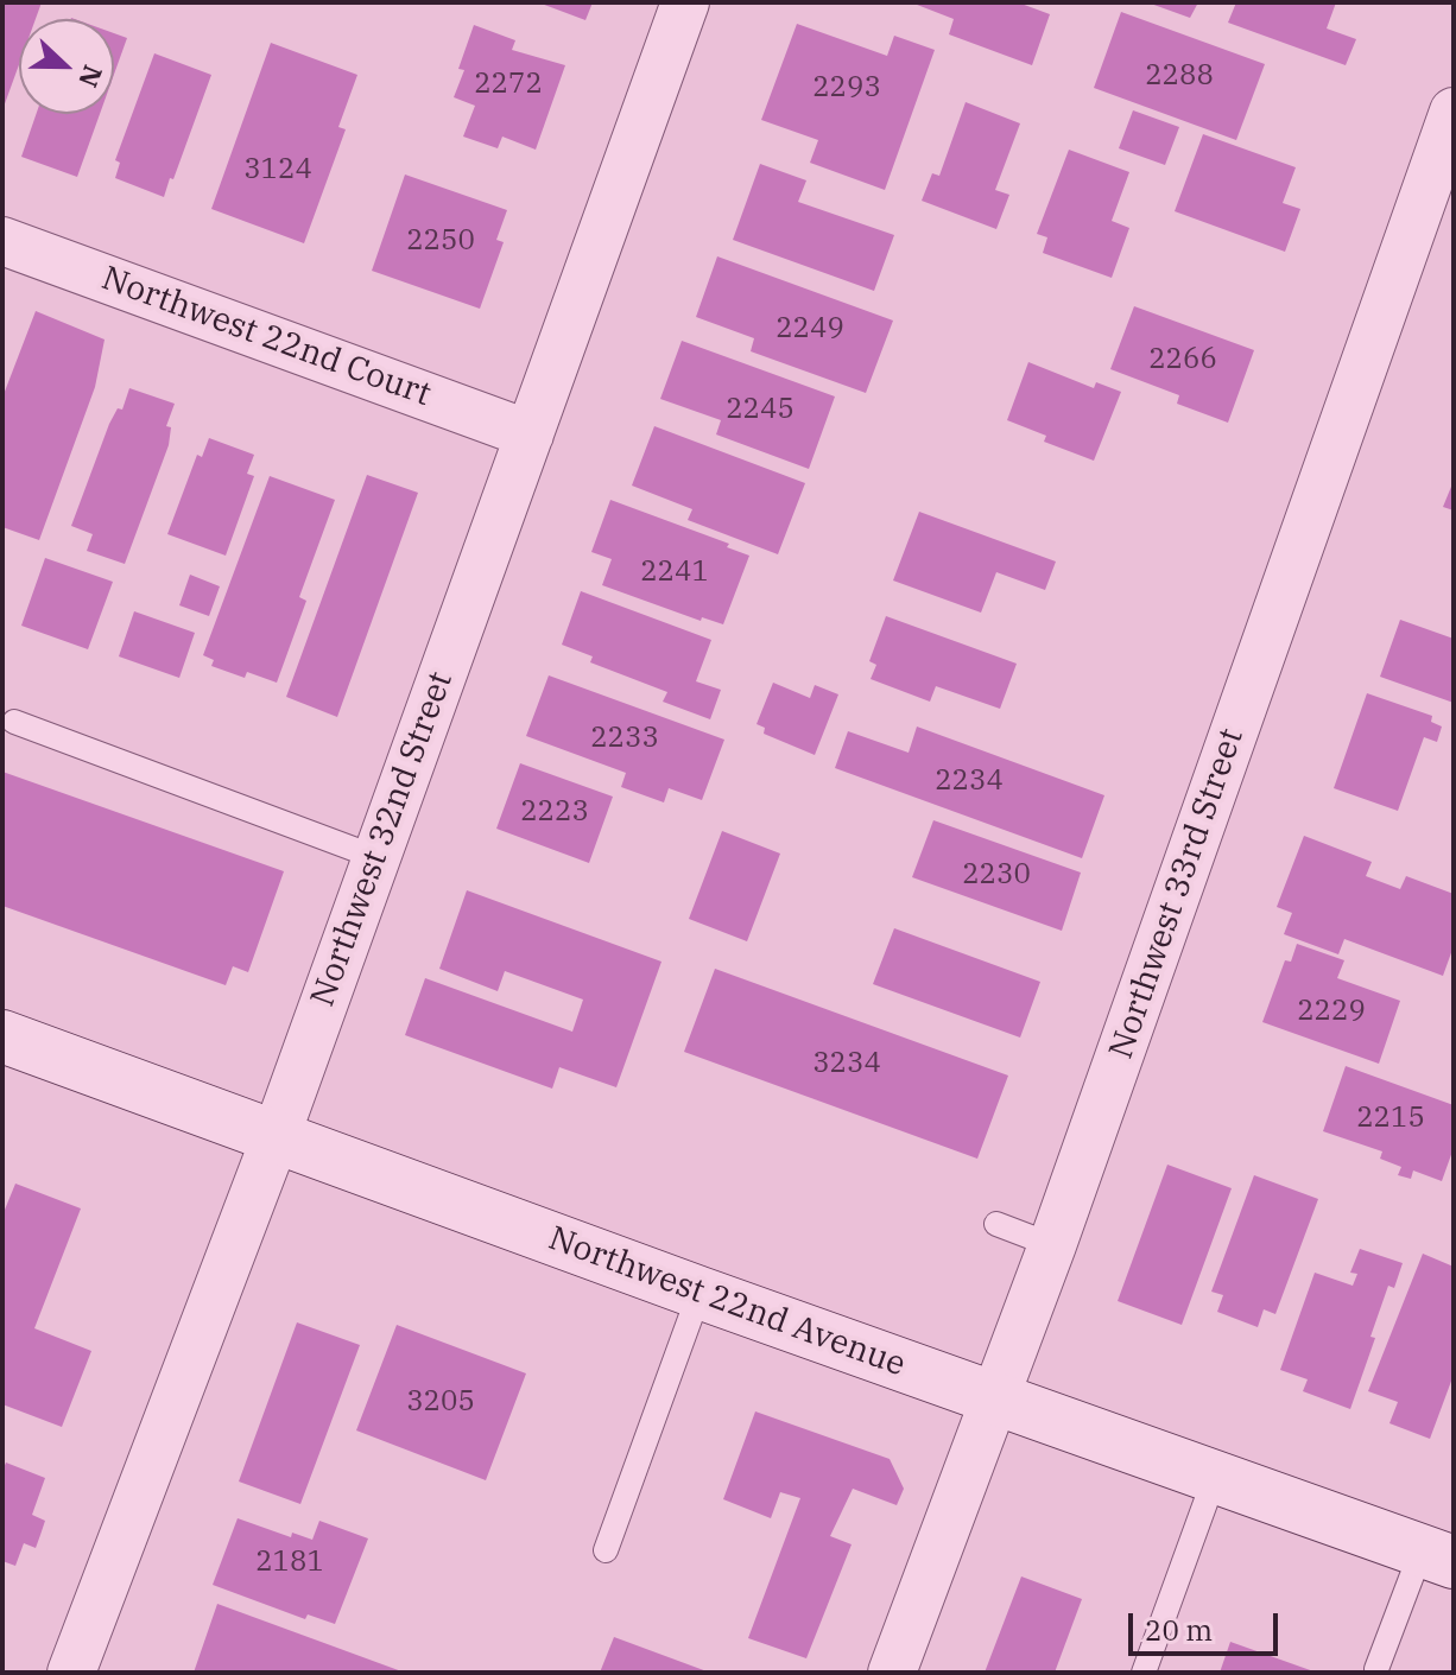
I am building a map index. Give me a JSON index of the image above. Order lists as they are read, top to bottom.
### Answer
{
  "streets": {
    "main road": ["Northwest 22nd Avenue"],
    "street": ["Northwest 22nd Court", "Northwest 32nd Street", "Northwest 33rd Street"]
  },
  "crossings": [
    ["Northwest 22nd Court", "Northwest 32nd Street"],
    ["Northwest 32nd Street", "Northwest 22nd Avenue"],
    ["Northwest 33rd Street", "Northwest 22nd Avenue"]
  ],
  "house_numbers": [
    "2288",
    "2272",
    "2293",
    "3124",
    "2250",
    "2249",
    "2266",
    "2245",
    "2241",
    "2233",
    "2234",
    "2223",
    "2230",
    "2229",
    "3234",
    "2215",
    "3205",
    "2181"
  ],
  "scale_bar": "20 m",
  "north": "right"
}
